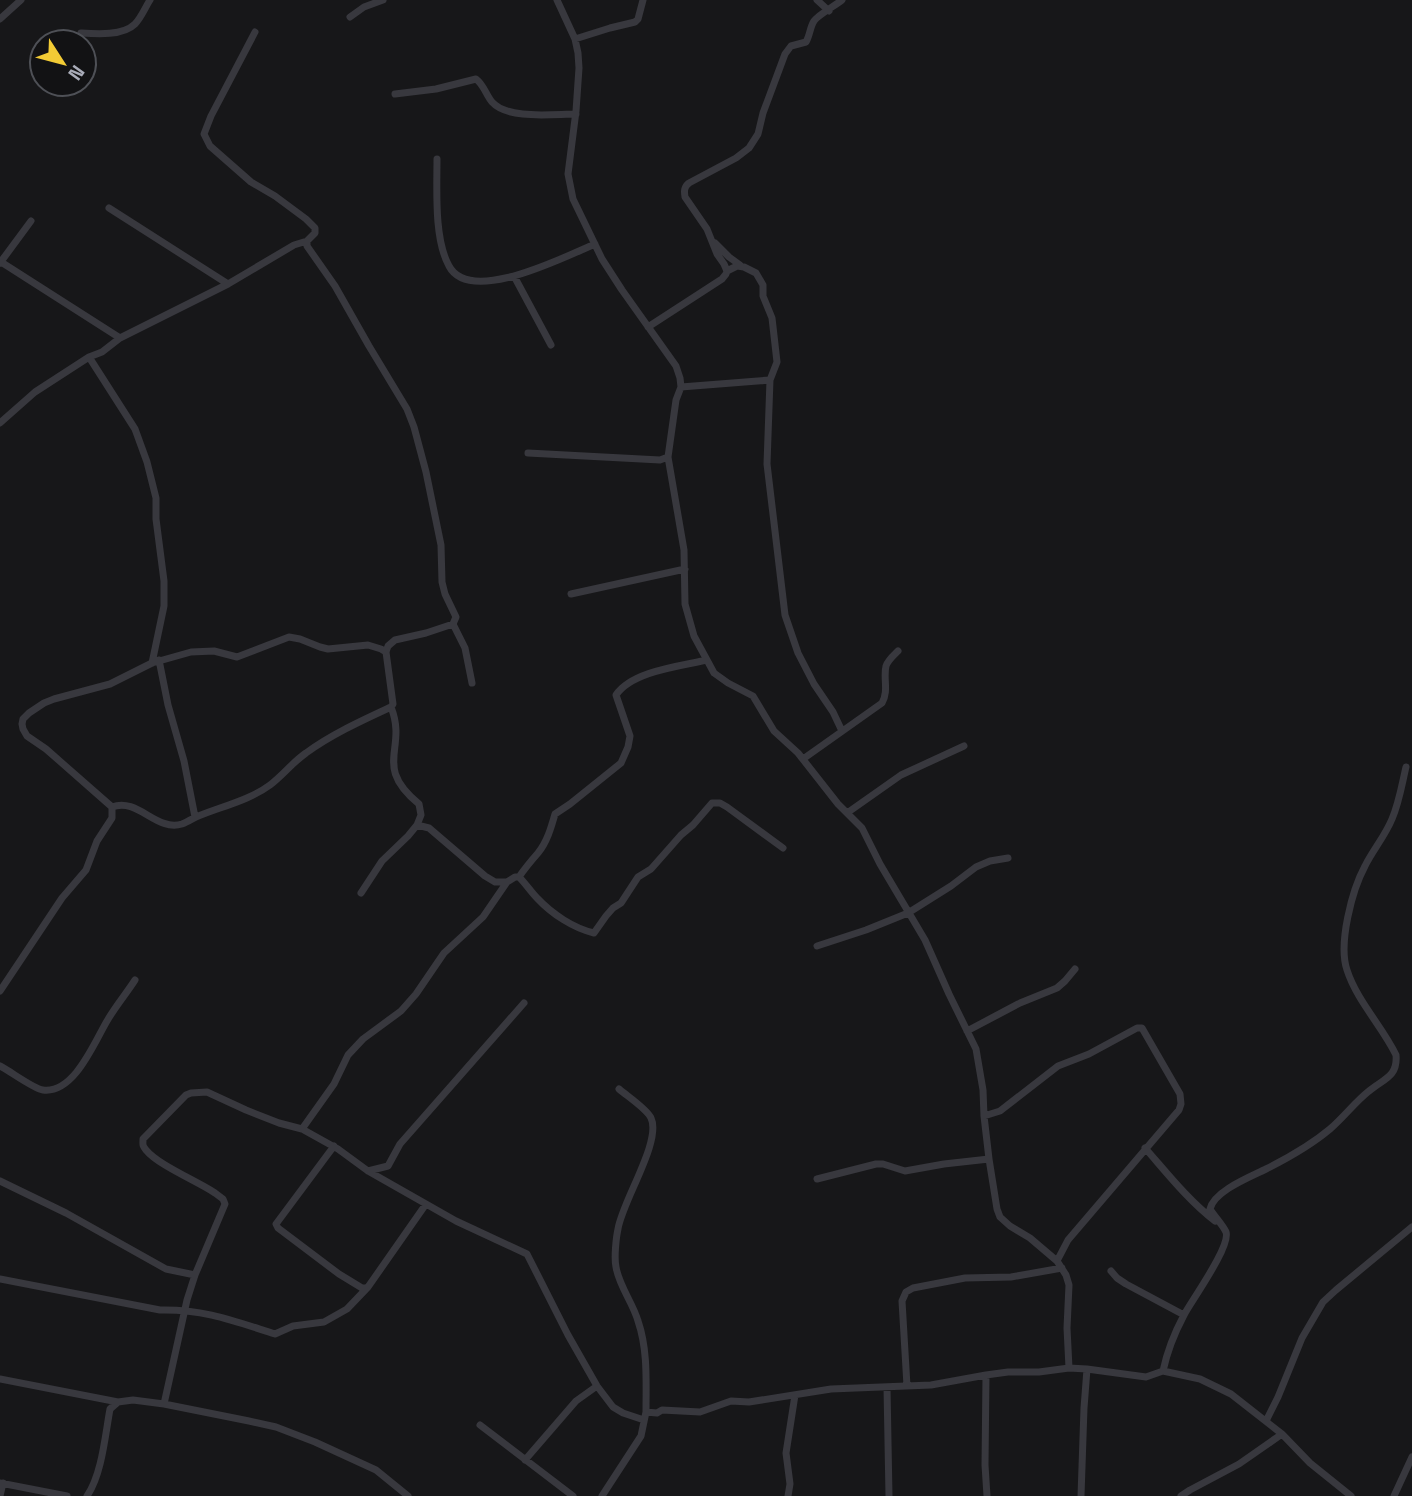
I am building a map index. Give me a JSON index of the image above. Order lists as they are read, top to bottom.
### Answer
{
  "north": "bottom right"
}
